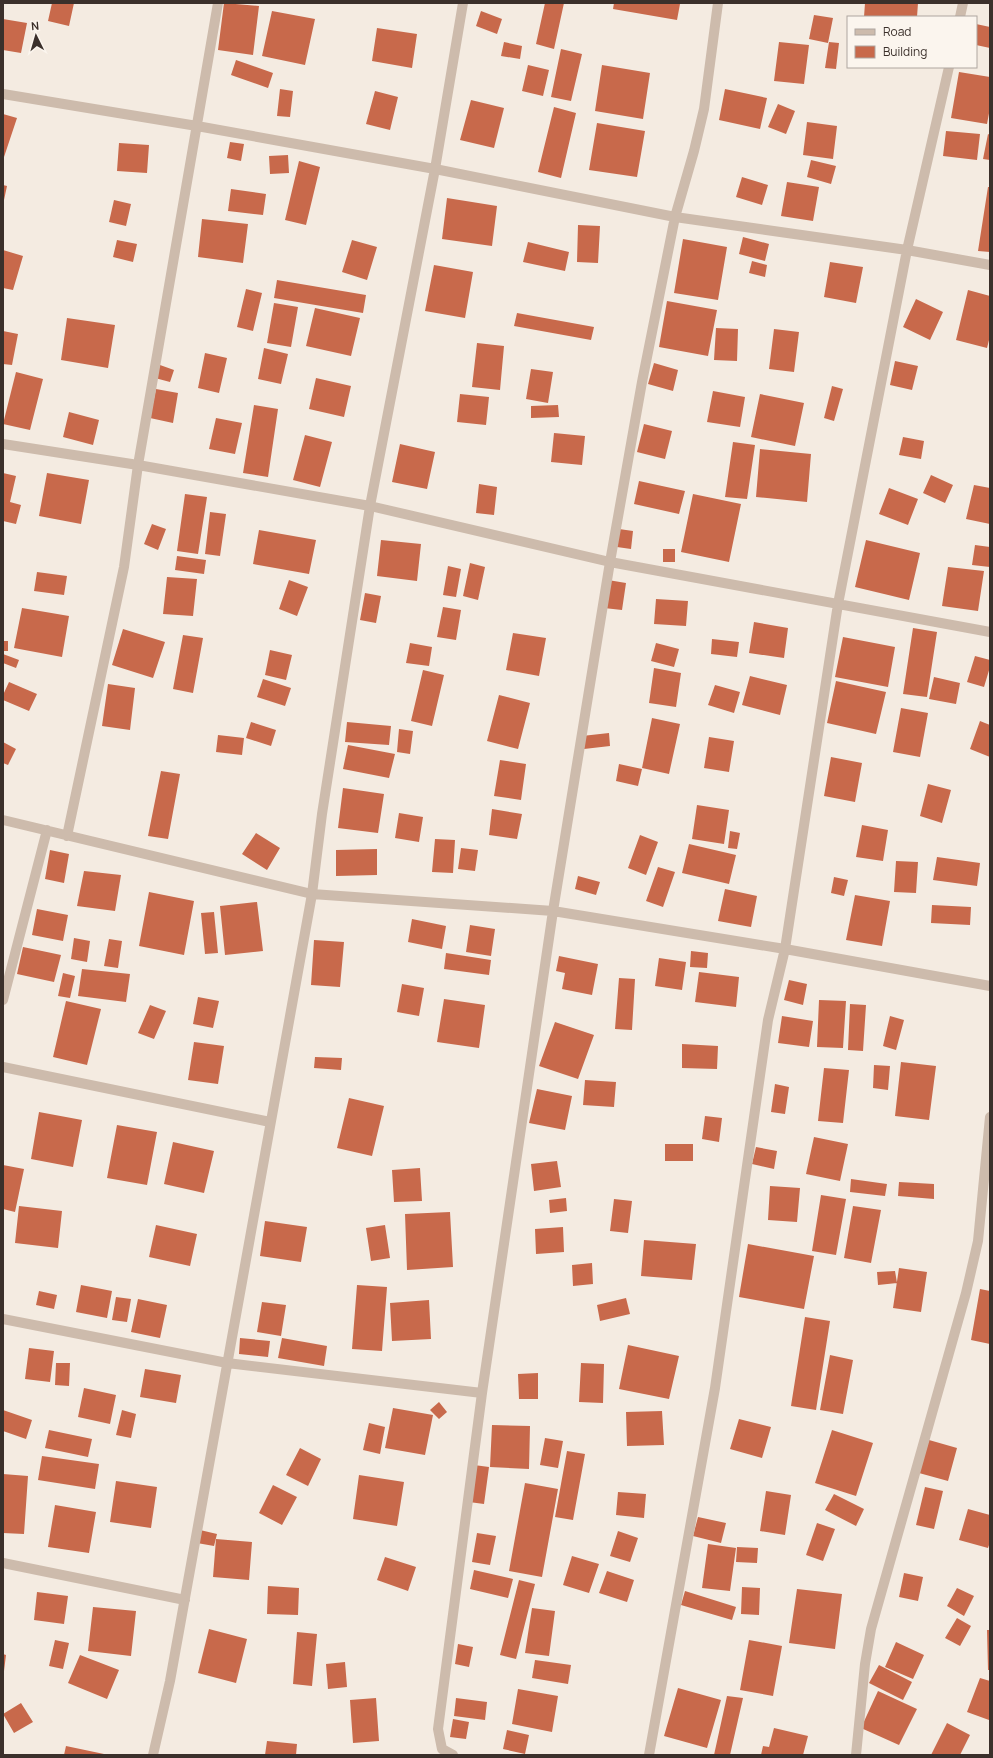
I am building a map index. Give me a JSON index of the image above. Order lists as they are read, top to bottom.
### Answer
{
  "legend": ["Road", "Building"],
  "north": "top"
}
